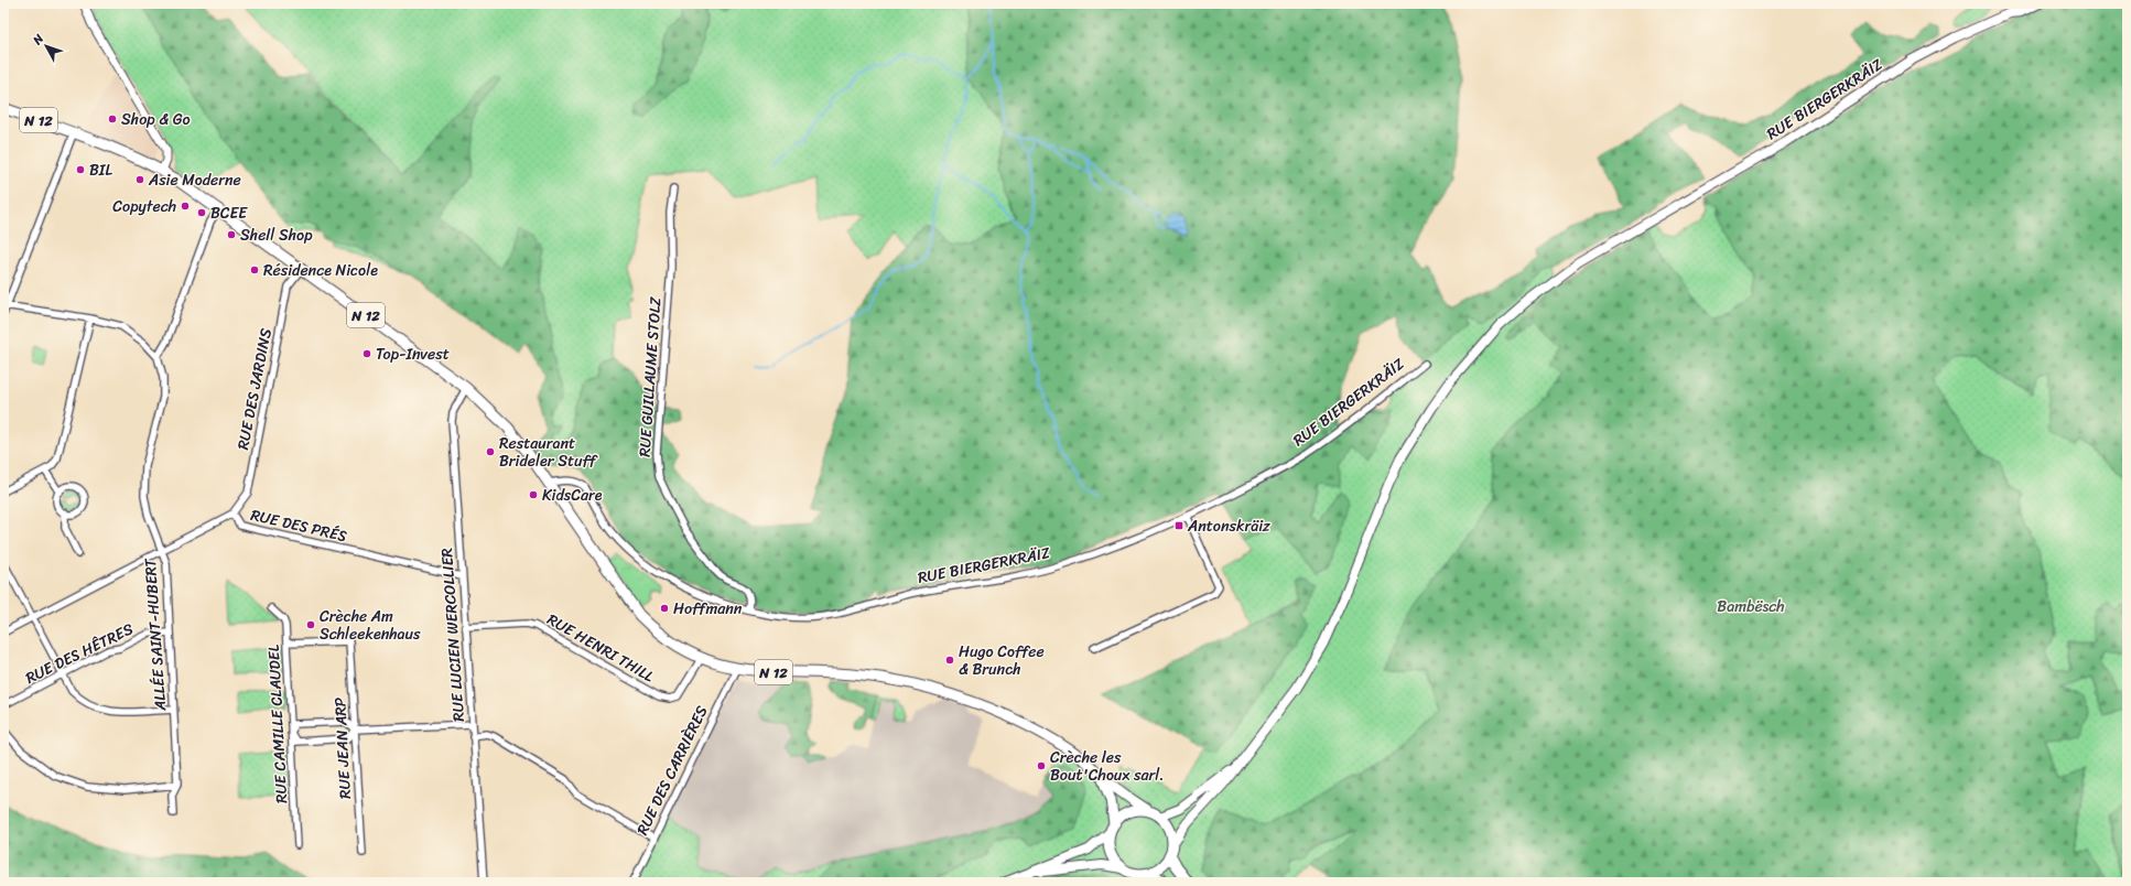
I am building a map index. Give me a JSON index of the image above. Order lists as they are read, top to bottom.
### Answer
{
  "streets": {
    "main road": ["RUE BIERGERKRÄIZ", "N 12"],
    "street": [
      "RUE GUILLAUME STOLZ",
      "RUE DES JARDINS",
      "RUE DES PRÉS",
      "ALLÉE SAINT-HUBERT",
      "RUE LUCIEN WERCOLLIER",
      "RUE HENRI THILL",
      "RUE DES HÊTRES",
      "RUE CAMILLE CLAUDEL",
      "RUE JEAN ARP",
      "RUE DES CARRIÈRES"
    ]
  },
  "crossings": [
    ["RUE BIERGERKRÄIZ", "N 12"],
    ["RUE BIERGERKRÄIZ", "RUE GUILLAUME STOLZ"],
    ["N 12", "RUE DES JARDINS"],
    ["N 12", "RUE LUCIEN WERCOLLIER"],
    ["N 12", "RUE HENRI THILL"],
    ["N 12", "RUE DES CARRIÈRES"],
    ["RUE DES JARDINS", "RUE DES PRÉS"],
    ["RUE DES PRÉS", "ALLÉE SAINT-HUBERT"],
    ["RUE DES PRÉS", "RUE LUCIEN WERCOLLIER"],
    ["ALLÉE SAINT-HUBERT", "RUE DES HÊTRES"],
    ["RUE LUCIEN WERCOLLIER", "RUE HENRI THILL"],
    ["RUE CAMILLE CLAUDEL", "RUE JEAN ARP"]
  ],
  "parks": ["Bambësch"],
  "places": {
    "other": [
      "Shop & Go",
      "BIL",
      "Asie Moderne",
      "Copytech",
      "BCEE",
      "Shell Shop",
      "Résidence Nicole",
      "Top-Invest",
      "Restaurant Brideler Stuff",
      "KidsCare",
      "Hoffmann",
      "Crèche Am Schleekenhaus",
      "Hugo Coffee & Brunch",
      "Crèche les Bout'Choux sarl."
    ],
    "transit": ["Antonskräiz"]
  },
  "north": "top left"
}
